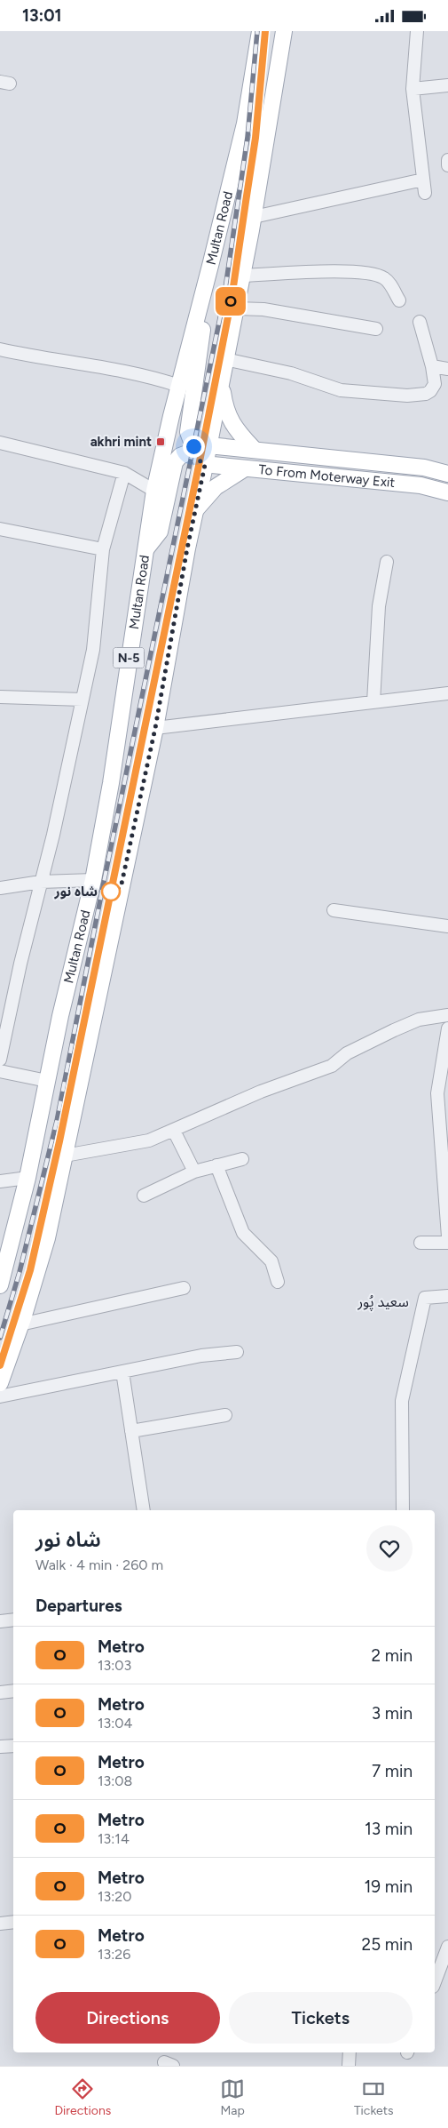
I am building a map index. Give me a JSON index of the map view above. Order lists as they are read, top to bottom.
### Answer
{
  "streets": {
    "main road": ["Multan Road", "To From Moterway Exit", "N-5"]
  },
  "districts": ["سعید پُور"],
  "places": {
    "transit": ["akhri mint"],
    "other": ["شاہ نور"]
  },
  "lines": ["metro line O"],
  "page": {
    "status": "13:01",
    "on_map": "O",
    "heading": [
      ["شاہ نور", "Walk · 4 min · 260 m"],
      "Departures"
    ],
    "list": [
      {
        "mark": "O",
        "name": "Metro",
        "note": "13:03",
        "value": "2 min"
      },
      {
        "mark": "O",
        "name": "Metro",
        "note": "13:04",
        "value": "3 min"
      },
      {
        "mark": "O",
        "name": "Metro",
        "note": "13:08",
        "value": "7 min"
      },
      {
        "mark": "O",
        "name": "Metro",
        "note": "13:14",
        "value": "13 min"
      },
      {
        "mark": "O",
        "name": "Metro",
        "note": "13:20",
        "value": "19 min"
      },
      {
        "mark": "O",
        "name": "Metro",
        "note": "13:26",
        "value": "25 min"
      }
    ],
    "buttons": ["Directions", "Tickets"],
    "tabs": ["Directions", "Map", "Tickets"]
  }
}
